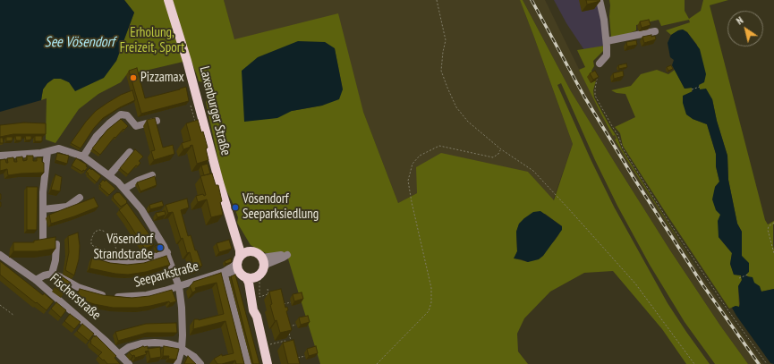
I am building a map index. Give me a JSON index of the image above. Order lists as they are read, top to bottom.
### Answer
{
  "streets": {
    "main road": ["Laxenburger Straße"],
    "street": ["Seeparkstraße", "Fischerstraße"]
  },
  "crossings": [
    ["Laxenburger Straße", "Seeparkstraße"]
  ],
  "water": ["See Vösendorf"],
  "parks": ["Erholung, Freizeit, Sport"],
  "places": ["Pizzamax", "Vösendorf Seeparksiedlung", "Vösendorf Strandstraße"],
  "north": "top left"
}
